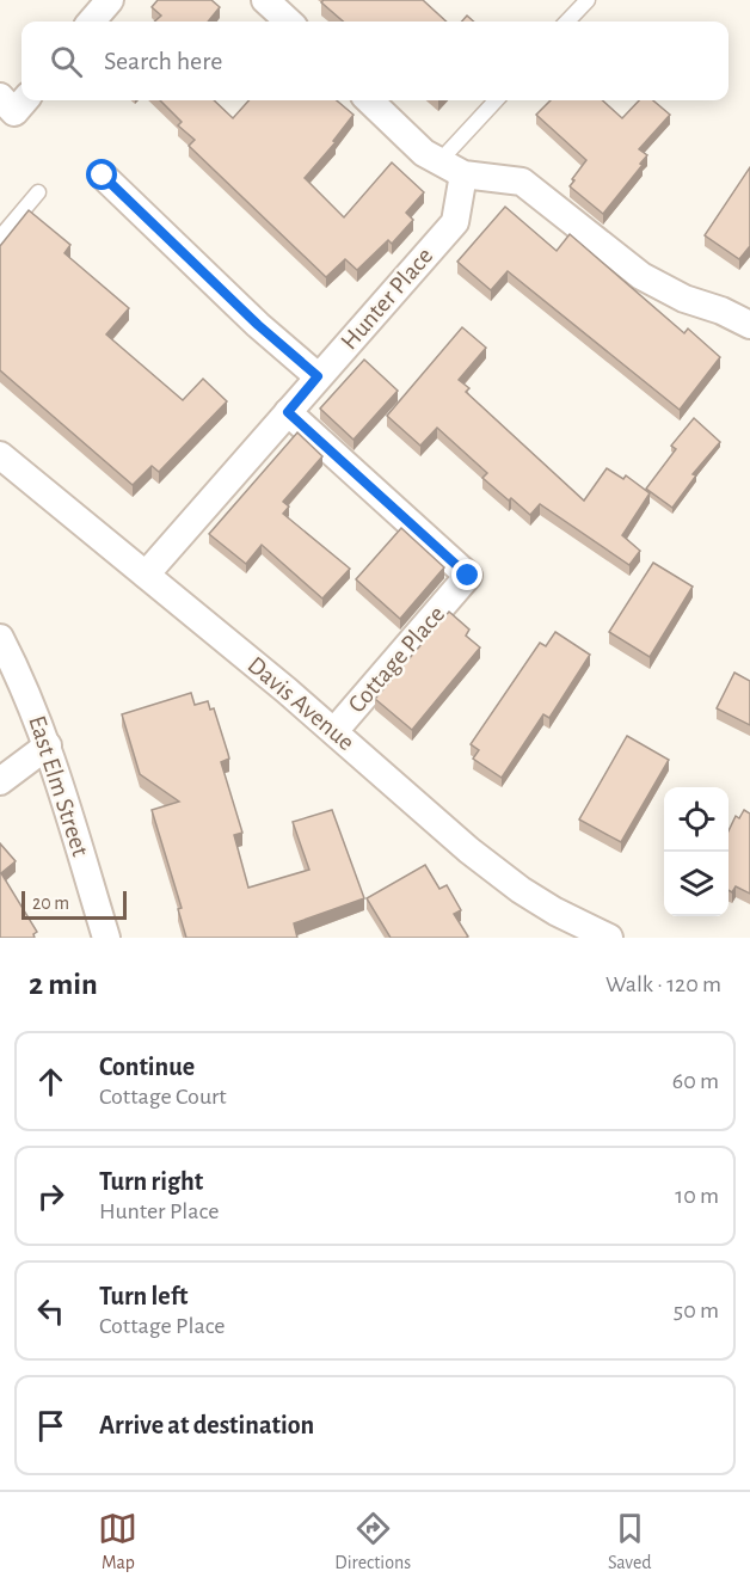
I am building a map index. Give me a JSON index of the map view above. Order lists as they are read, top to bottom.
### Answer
{
  "streets": {
    "street": [
      "Hunter Place",
      "Cottage Place",
      "Davis Avenue",
      "East Elm Street"
    ]
  },
  "crossings": [
    ["Hunter Place", "Cottage Place"],
    ["Hunter Place", "Davis Avenue"],
    ["Cottage Place", "Davis Avenue"]
  ],
  "scale_bar": "20 m",
  "page": {
    "search": "Search here",
    "scale": "20 m",
    "heading": ["2 min", "Walk · 120 m"],
    "list": [
      ["Continue", "Cottage Court", "60 m"],
      ["Turn right", "Hunter Place", "10 m"],
      ["Turn left", "Cottage Place", "50 m"],
      "Arrive at destination"
    ],
    "nav": ["Map", "Directions", "Saved"]
  }
}
